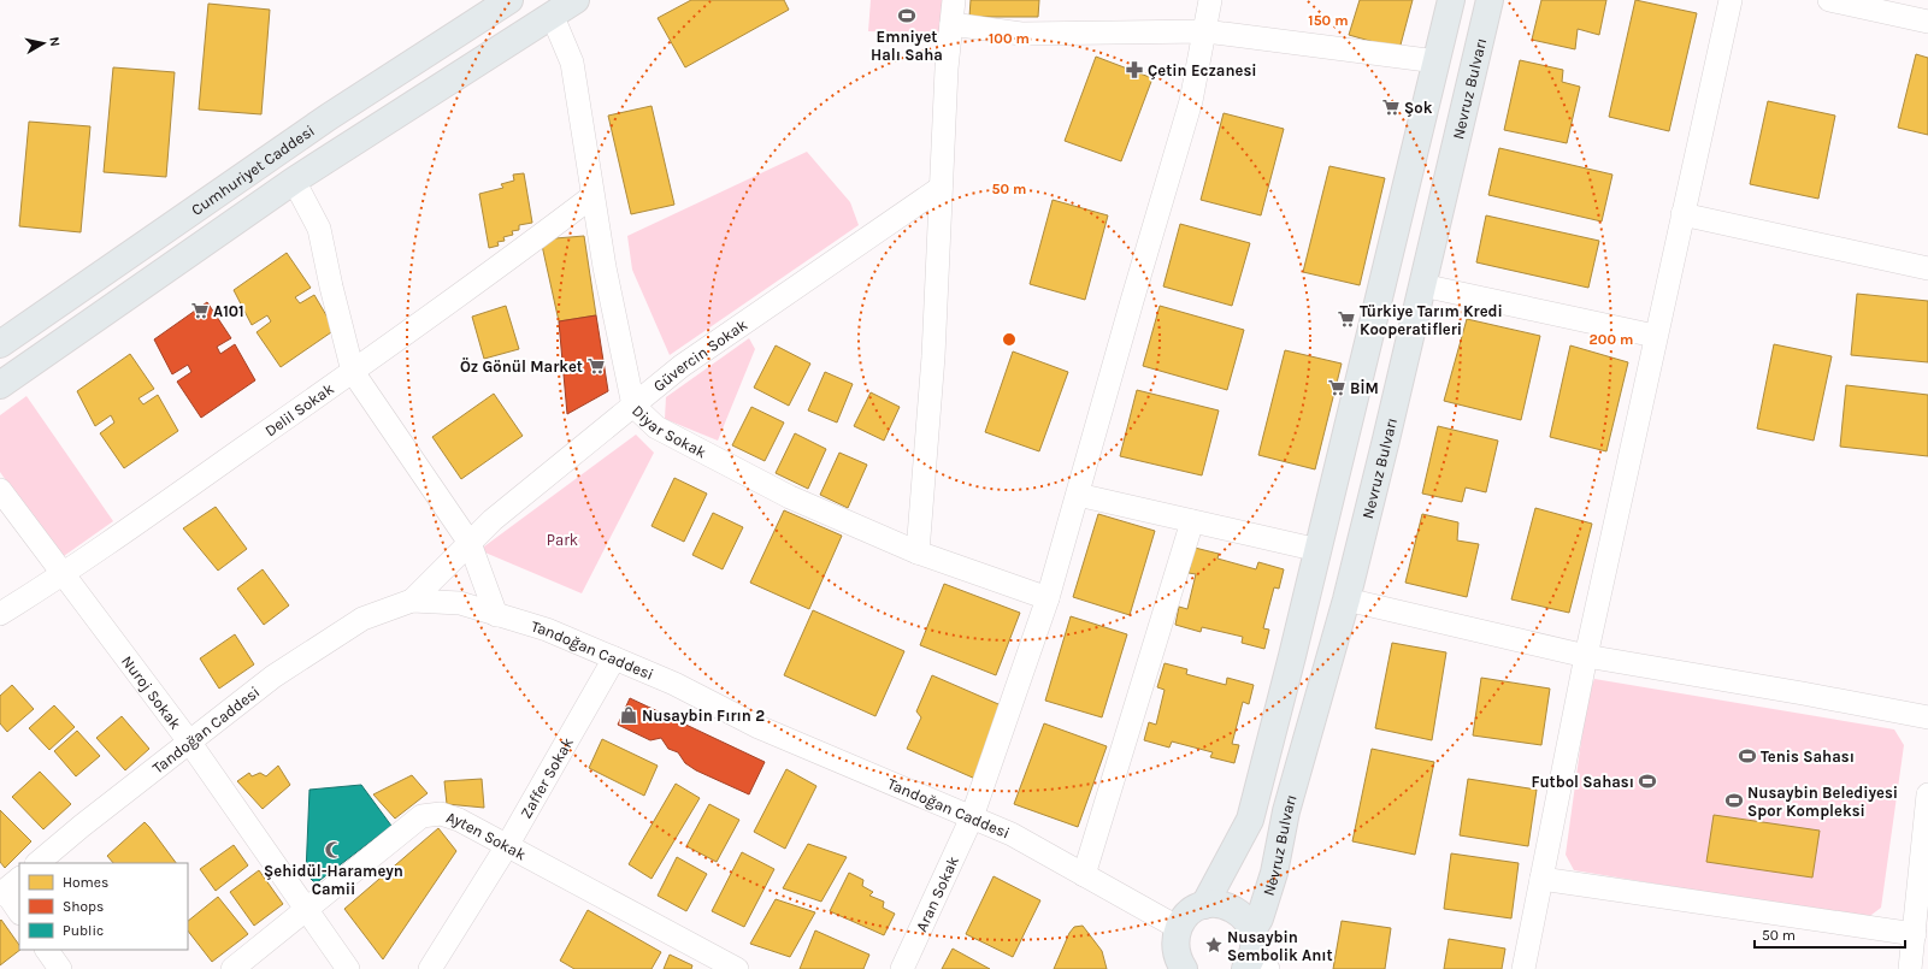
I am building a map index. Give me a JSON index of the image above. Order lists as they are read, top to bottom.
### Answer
{
  "streets": {
    "main road": ["Nevruz Bulvarı", "Cumhuriyet Caddesi"],
    "street": [
      "Güvercin Sokak",
      "Delil Sokak",
      "Diyar Sokak",
      "Tandoğan Caddesi",
      "Nuroj Sokak",
      "Zaffer Sokak",
      "Ayten Sokak",
      "Aran Sokak"
    ]
  },
  "crossings": [
    ["Güvercin Sokak", "Diyar Sokak"],
    ["Güvercin Sokak", "Tandoğan Caddesi"],
    ["Delil Sokak", "Diyar Sokak"],
    ["Delil Sokak", "Nuroj Sokak"],
    ["Diyar Sokak", "Aran Sokak"],
    ["Tandoğan Caddesi", "Nuroj Sokak"],
    ["Tandoğan Caddesi", "Zaffer Sokak"],
    ["Tandoğan Caddesi", "Aran Sokak"],
    ["Nuroj Sokak", "Ayten Sokak"],
    ["Zaffer Sokak", "Ayten Sokak"]
  ],
  "parks": ["Park"],
  "places": {
    "sports": [
      "Emniyet Halı Saha",
      "Tenis Sahası",
      "Futbol Sahası",
      "Nusaybin Belediyesi Spor Kompleksi"
    ],
    "pharmacy": ["Çetin Eczanesi"],
    "supermarket": [
      "Şok",
      "A101",
      "Türkiye Tarım Kredi Kooperatifleri",
      "Öz Gönül Market",
      "BİM"
    ],
    "shop": ["Nusaybin Fırın 2"],
    "mosque": ["Şehidül-Harameyn Camii"],
    "place": ["Nusaybin Sembolik Anıt"]
  },
  "legend": ["Homes", "Shops", "Public"],
  "scale_bar": "50 m",
  "north": "right",
  "rings": [
    "150 m",
    "100 m",
    "50 m",
    "200 m"
  ]
}
